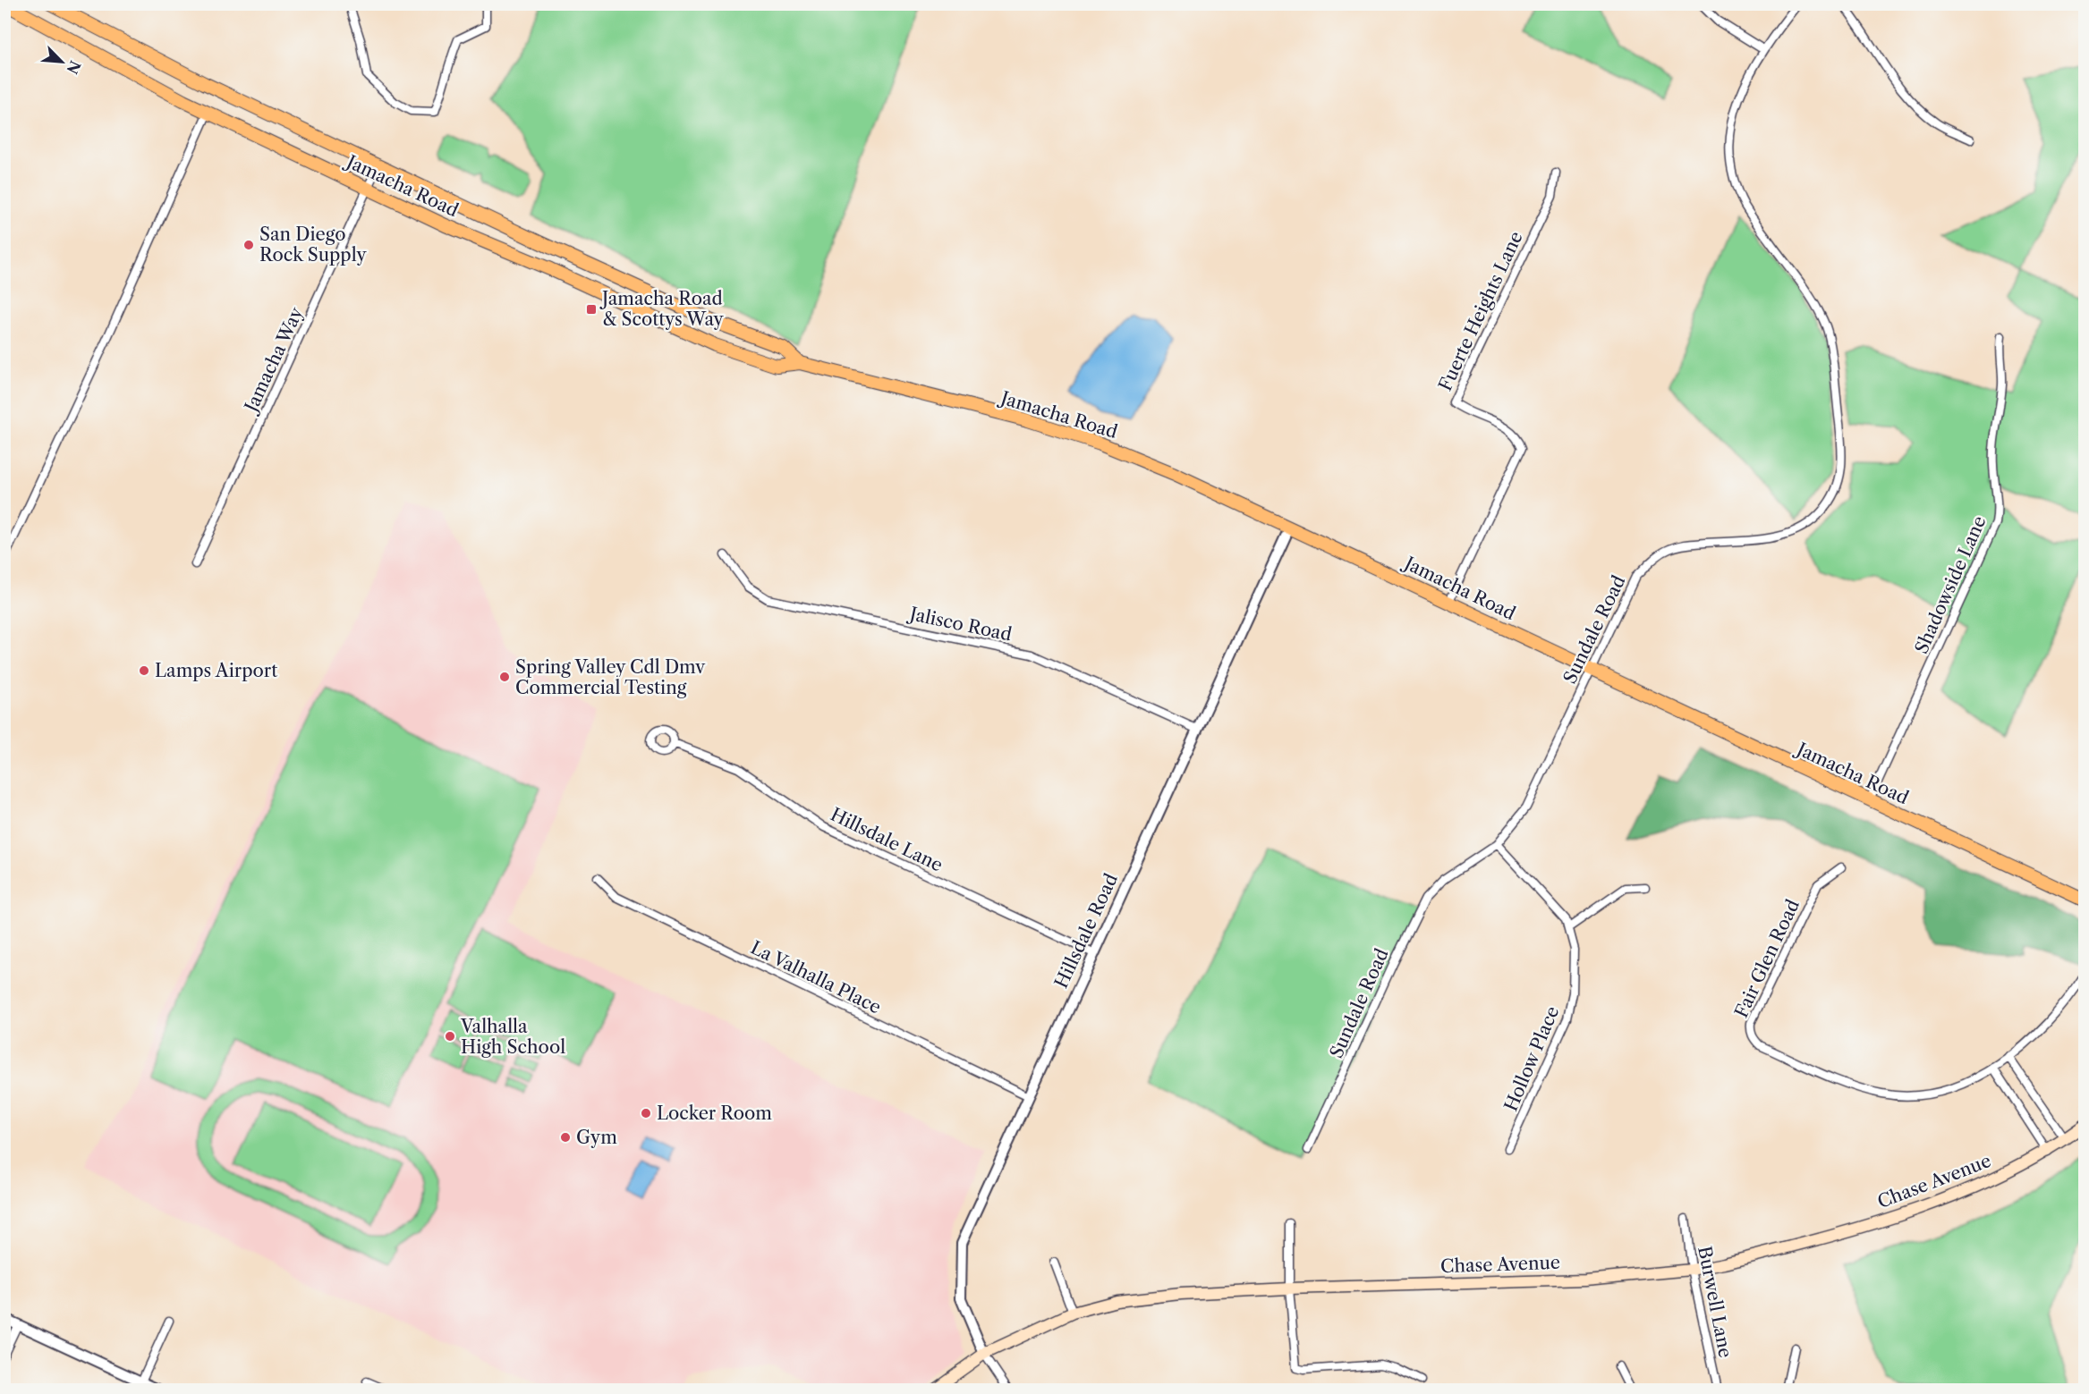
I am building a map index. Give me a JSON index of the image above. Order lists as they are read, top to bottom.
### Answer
{
  "streets": {
    "main road": ["Jamacha Road", "Chase Avenue"],
    "street": [
      "Fuerte Heights Lane",
      "Jamacha Way",
      "Shadowside Lane",
      "Jalisco Road",
      "Sundale Road",
      "Hillsdale Lane",
      "Hillsdale Road",
      "Fair Glen Road",
      "La Valhalla Place",
      "Hollow Place",
      "Burwell Lane"
    ]
  },
  "crossings": [
    ["Jamacha Road", "Fuerte Heights Lane"],
    ["Jamacha Road", "Jamacha Way"],
    ["Jamacha Road", "Shadowside Lane"],
    ["Jamacha Road", "Sundale Road"],
    ["Jamacha Road", "Hillsdale Road"],
    ["Jalisco Road", "Hillsdale Road"],
    ["Sundale Road", "Hollow Place"],
    ["Hillsdale Lane", "Hillsdale Road"],
    ["Hillsdale Road", "La Valhalla Place"],
    ["Hillsdale Road", "Chase Avenue"],
    ["Chase Avenue", "Burwell Lane"]
  ],
  "places": {
    "other": [
      "San Diego Rock Supply",
      "Lamps Airport",
      "Spring Valley Cdl Dmv Commercial Testing",
      "Valhalla High School",
      "Locker Room",
      "Gym"
    ],
    "transit": ["Jamacha Road & Scottys Way"]
  },
  "north": "bottom right"
}
